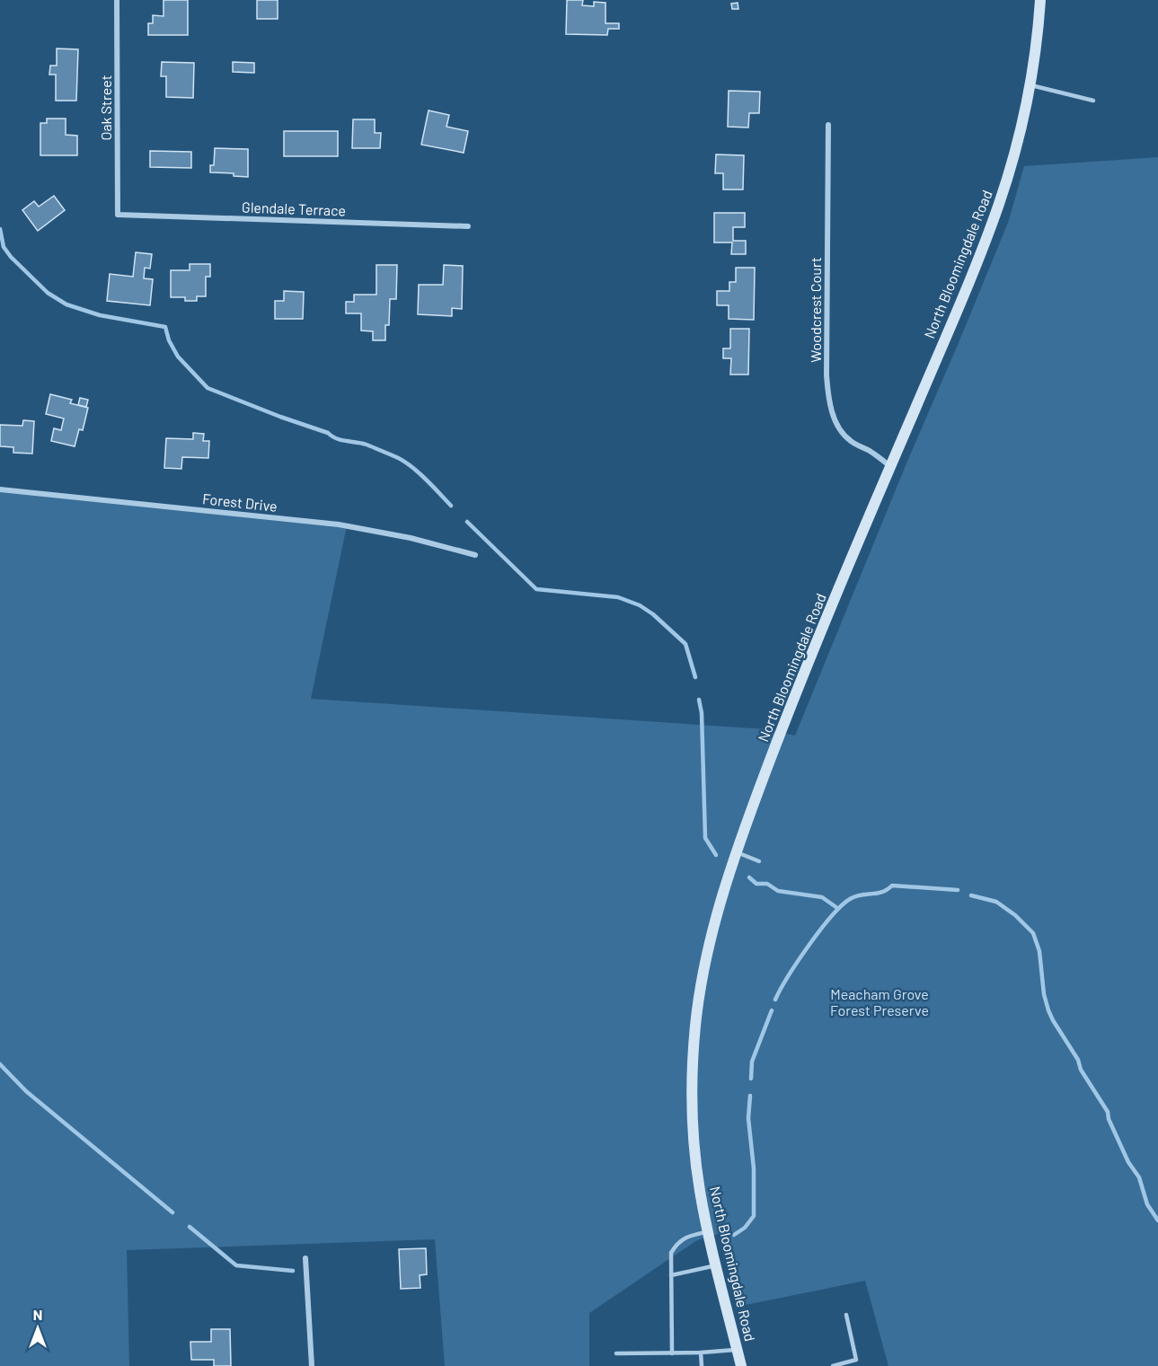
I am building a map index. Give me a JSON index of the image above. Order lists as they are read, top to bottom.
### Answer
{
  "streets": {
    "main road": ["North Bloomingdale Road"],
    "street": [
      "Oak Street",
      "Glendale Terrace",
      "Woodcrest Court",
      "Forest Drive"
    ]
  },
  "crossings": [
    ["Oak Street", "Glendale Terrace"],
    ["North Bloomingdale Road", "Woodcrest Court"]
  ],
  "parks": ["Meacham Grove Forest Preserve"],
  "north": "top"
}
